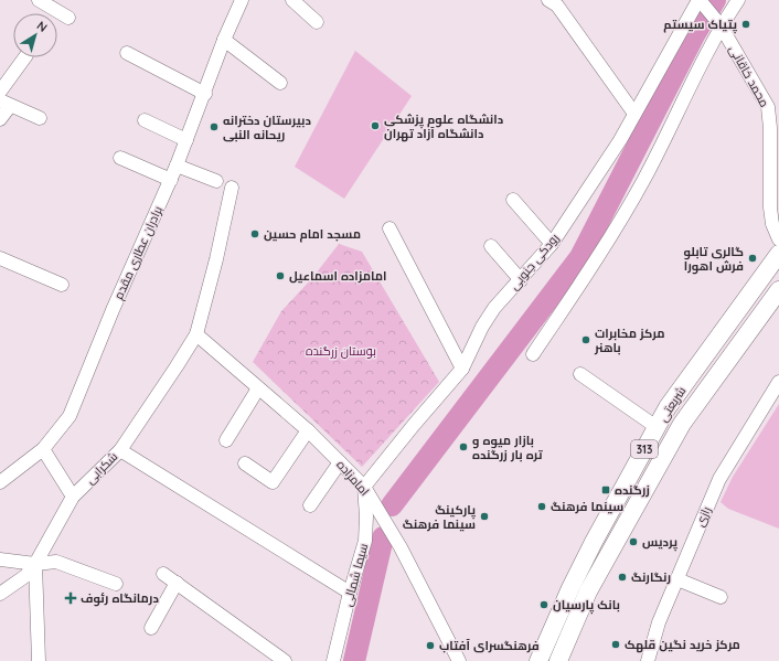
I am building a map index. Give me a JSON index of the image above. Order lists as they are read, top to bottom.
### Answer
{
  "streets": {
    "main road": ["شریعتی", "313"],
    "street": [
      "محمد خاقانی",
      "برادران عطاری مقدم",
      "رودکی جنوبی",
      "شکرابی",
      "امامزاده",
      "رازی",
      "سیما شمالی"
    ]
  },
  "crossings": [
    ["محمد خاقانی", "رودکی جنوبی"],
    ["رودکی جنوبی", "امامزاده"],
    ["رودکی جنوبی", "سیما شمالی"],
    ["شکرابی", "امامزاده"],
    ["امامزاده", "سیما شمالی"]
  ],
  "parks": ["بوستان زرگنده"],
  "places": {
    "other": [
      "پتیاک سیستم",
      "دانشگاه علوم پزشکی دانشگاه آزاد تهران",
      "دبیرستان دخترانه ریحانه النبی",
      "مسجد امام حسین",
      "گالری تابلو فرش اهورا",
      "امامزاده اسماعیل",
      "مرکز مخابرات باهنر",
      "بازار میوه و تره بار زرگنده",
      "سینما فرهنگ",
      "پارکینگ سینما فرهنگ",
      "پردیس",
      "رنگارنگ",
      "بانک پارسیان",
      "مرکز خرید نگین قلهک",
      "فرهنگسرای آفتاب"
    ],
    "transit": ["زرگنده"],
    "health": ["درمانگاه رئوف"]
  },
  "north": "top right"
}
